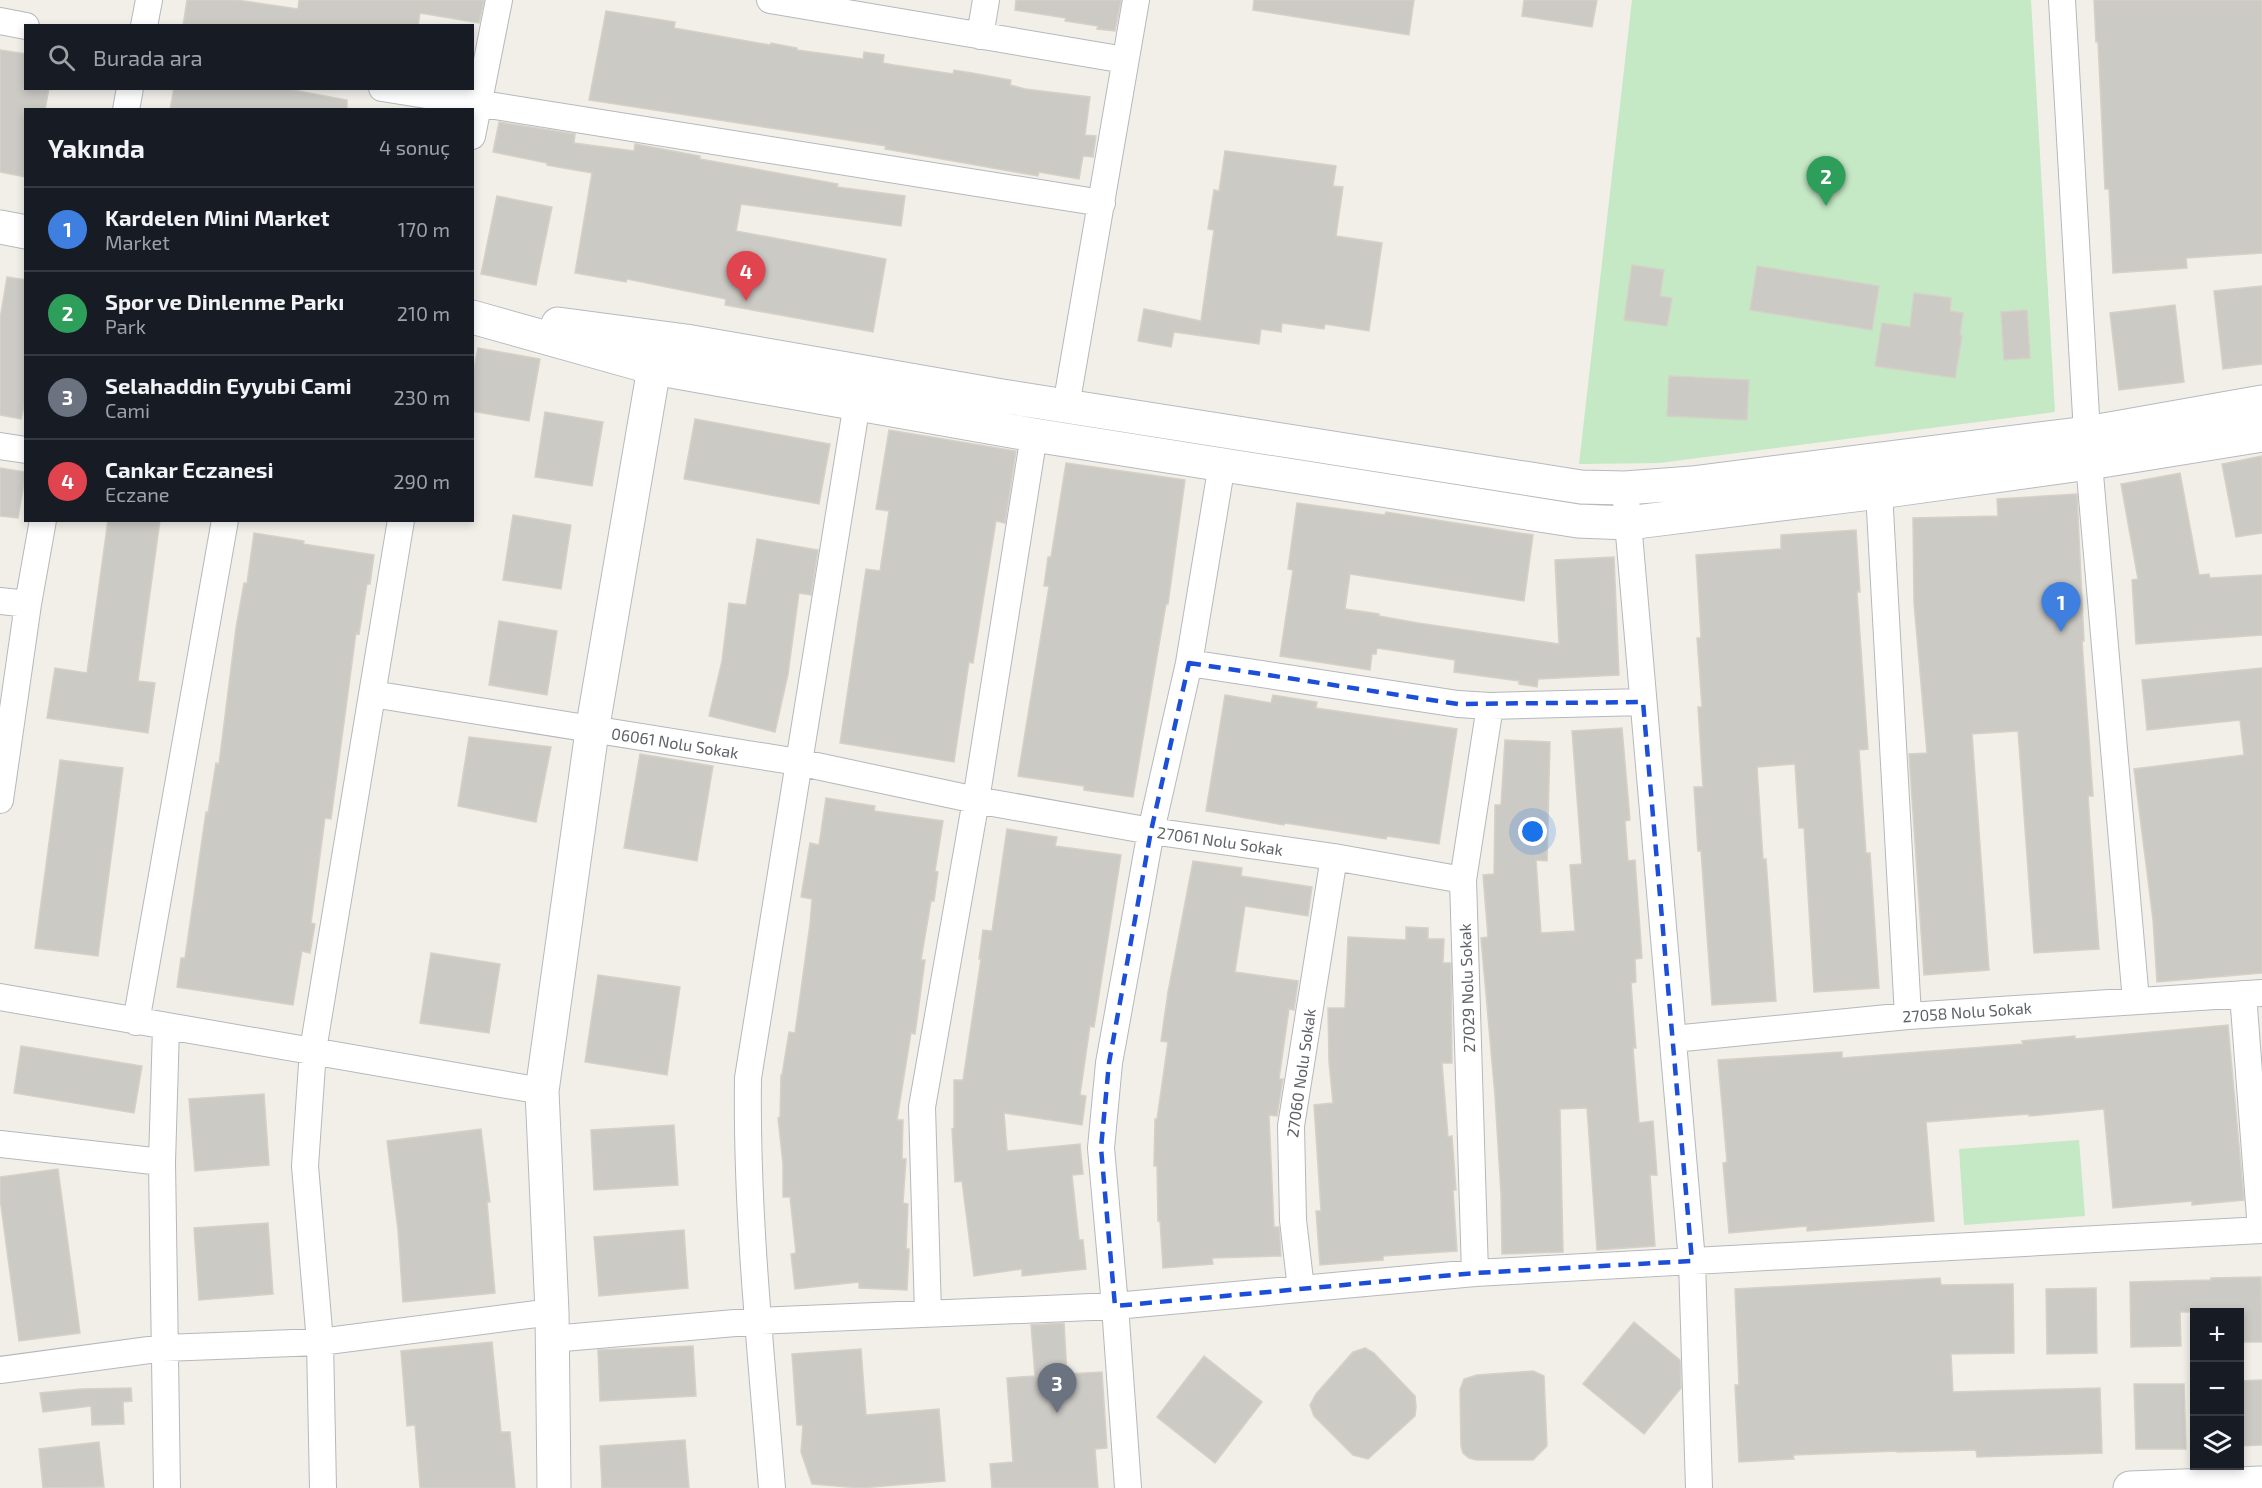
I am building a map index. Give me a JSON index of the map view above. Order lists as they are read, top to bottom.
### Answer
{
  "streets": {
    "street": [
      "06061 Nolu Sokak",
      "27061 Nolu Sokak",
      "27029 Nolu Sokak",
      "27058 Nolu Sokak",
      "27060 Nolu Sokak"
    ]
  },
  "crossings": [
    ["06061 Nolu Sokak", "27061 Nolu Sokak"],
    ["27061 Nolu Sokak", "27029 Nolu Sokak"],
    ["27061 Nolu Sokak", "27060 Nolu Sokak"]
  ],
  "page": {
    "search": "Burada ara",
    "heading": ["Yakında", "4 sonuç"],
    "pins": [
      "2",
      "4",
      "1",
      "3"
    ],
    "list": [
      {
        "mark": "1",
        "name": "Kardelen Mini Market",
        "note": "Market",
        "value": "170 m"
      },
      {
        "mark": "2",
        "name": "Spor ve Dinlenme Parkı",
        "note": "Park",
        "value": "210 m"
      },
      {
        "mark": "3",
        "name": "Selahaddin Eyyubi Cami",
        "note": "Cami",
        "value": "230 m"
      },
      {
        "mark": "4",
        "name": "Cankar Eczanesi",
        "note": "Eczane",
        "value": "290 m"
      }
    ],
    "map_buttons": ["+", "−"]
  }
}
